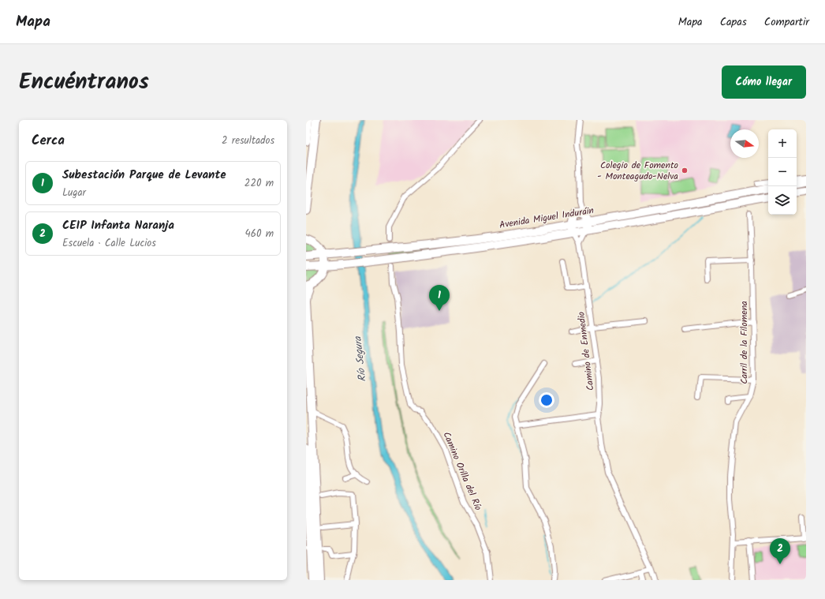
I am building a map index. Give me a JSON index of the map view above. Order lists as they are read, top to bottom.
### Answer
{
  "streets": {
    "main road": ["Avenida Miguel Induráin"],
    "street": ["Carril de la Filomena", "Camino de Enmedio", "Camino Orilla del Río"]
  },
  "crossings": [
    ["Avenida Miguel Induráin", "Camino de Enmedio"]
  ],
  "water": ["Río Segura"],
  "places": ["Colegio de Fomento - Monteagudo-Nelva"],
  "north": "right",
  "page": {
    "header": "Mapa",
    "nav": ["Mapa", "Capas", "Compartir"],
    "title": "Encuéntranos",
    "buttons": "Cómo llegar",
    "heading": ["Cerca", "2 resultados"],
    "map_buttons": ["+", "−"],
    "list": [
      {
        "mark": "1",
        "name": "Subestación Parque de Levante",
        "note": "Lugar",
        "value": "220 m"
      },
      {
        "mark": "2",
        "name": "CEIP Infanta Naranja",
        "note": "Escuela · Calle Lucios",
        "value": "460 m"
      }
    ],
    "pins": ["1", "2"]
  }
}
